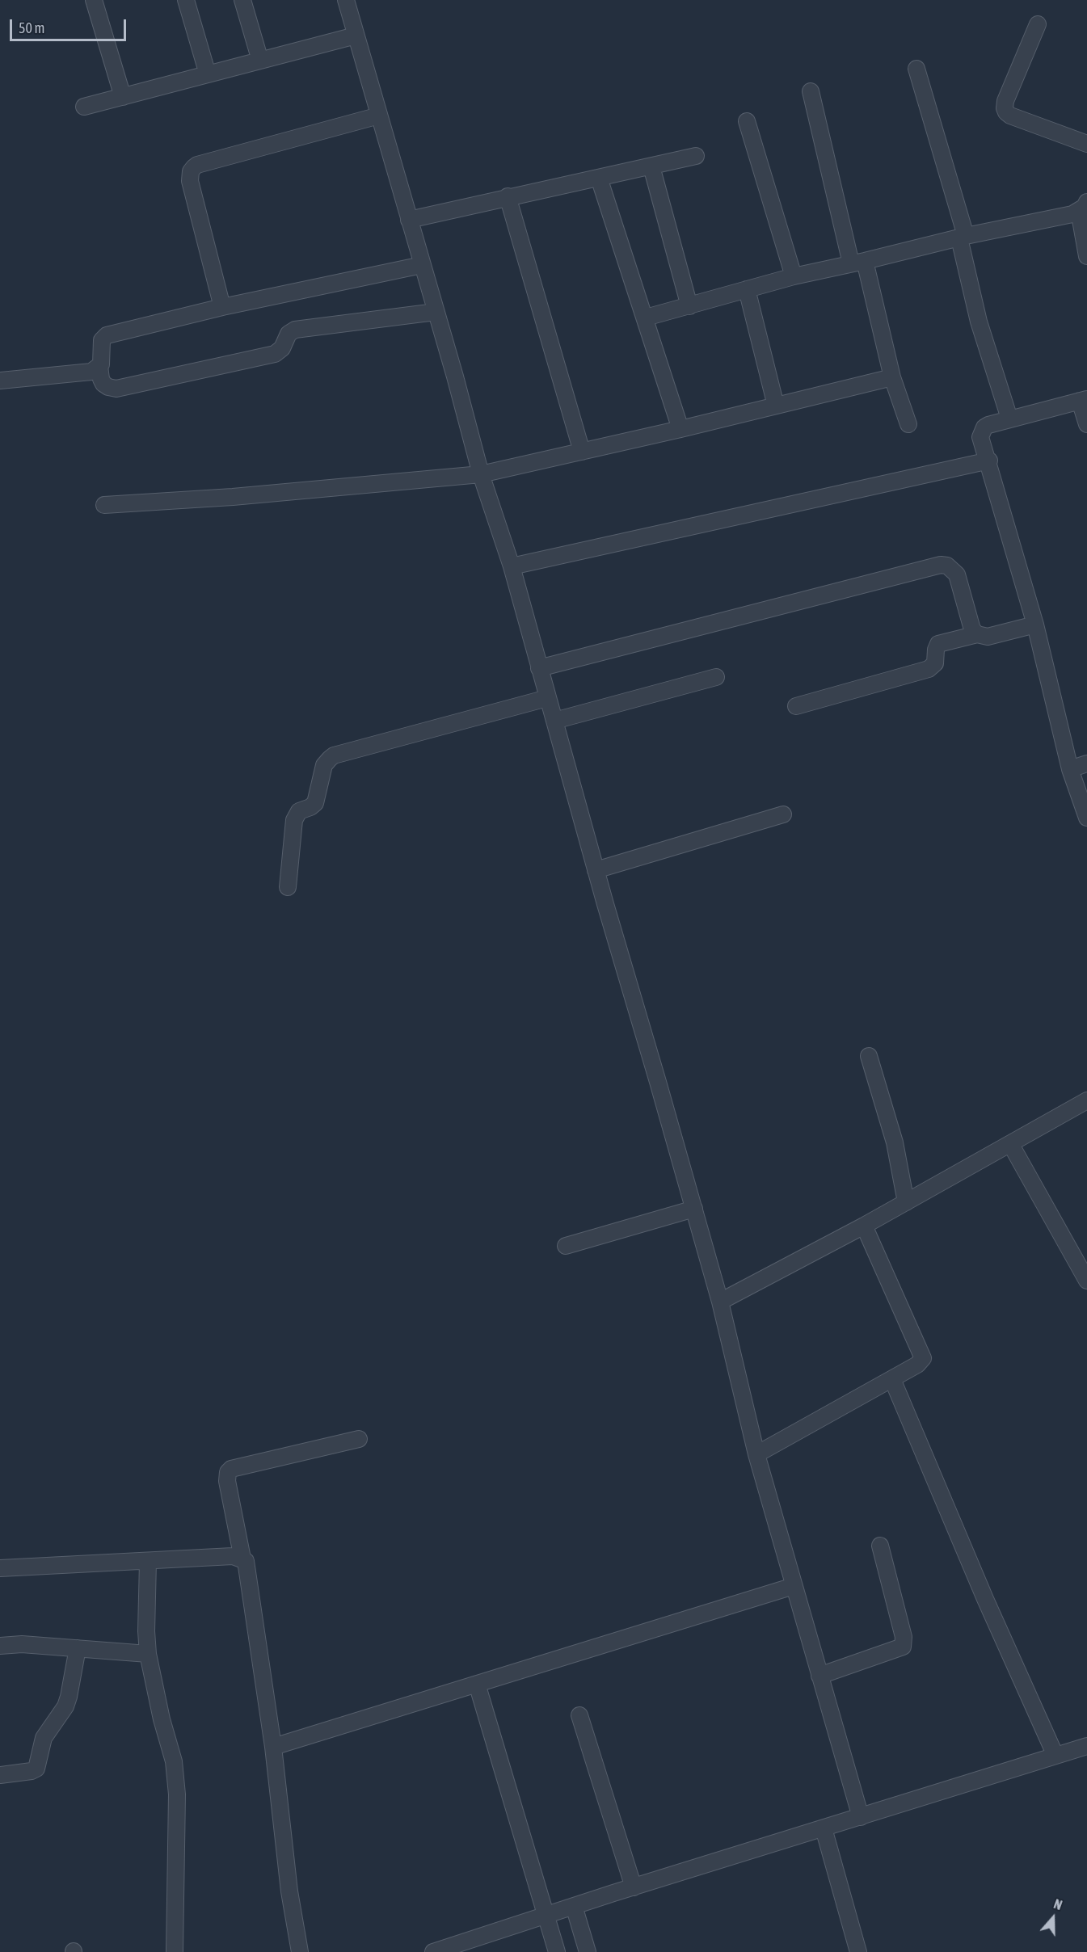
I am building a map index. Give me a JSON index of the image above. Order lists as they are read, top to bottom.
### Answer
{
  "scale_bar": "50 m",
  "north": "top"
}
